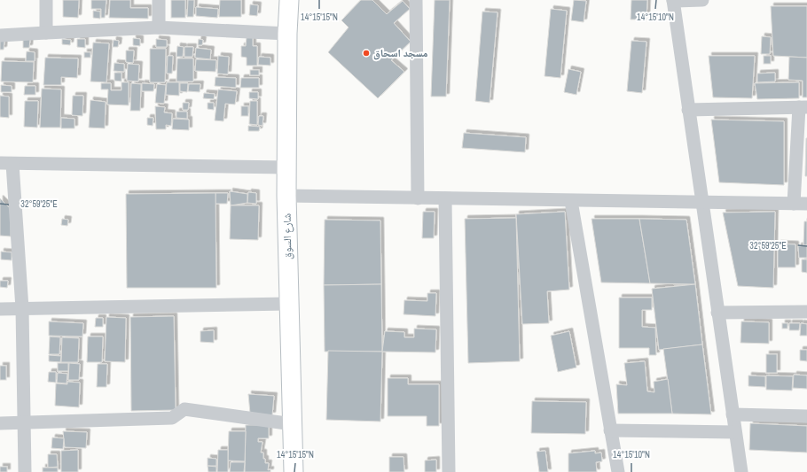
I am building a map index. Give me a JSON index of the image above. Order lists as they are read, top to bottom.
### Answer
{
  "streets": {
    "street": ["شارع السوق"]
  },
  "places": ["مسجد اسحاق"],
  "coordinates": ["14°15'15\"N", "14°15'10\"N", "32°59'25\"E"]
}
